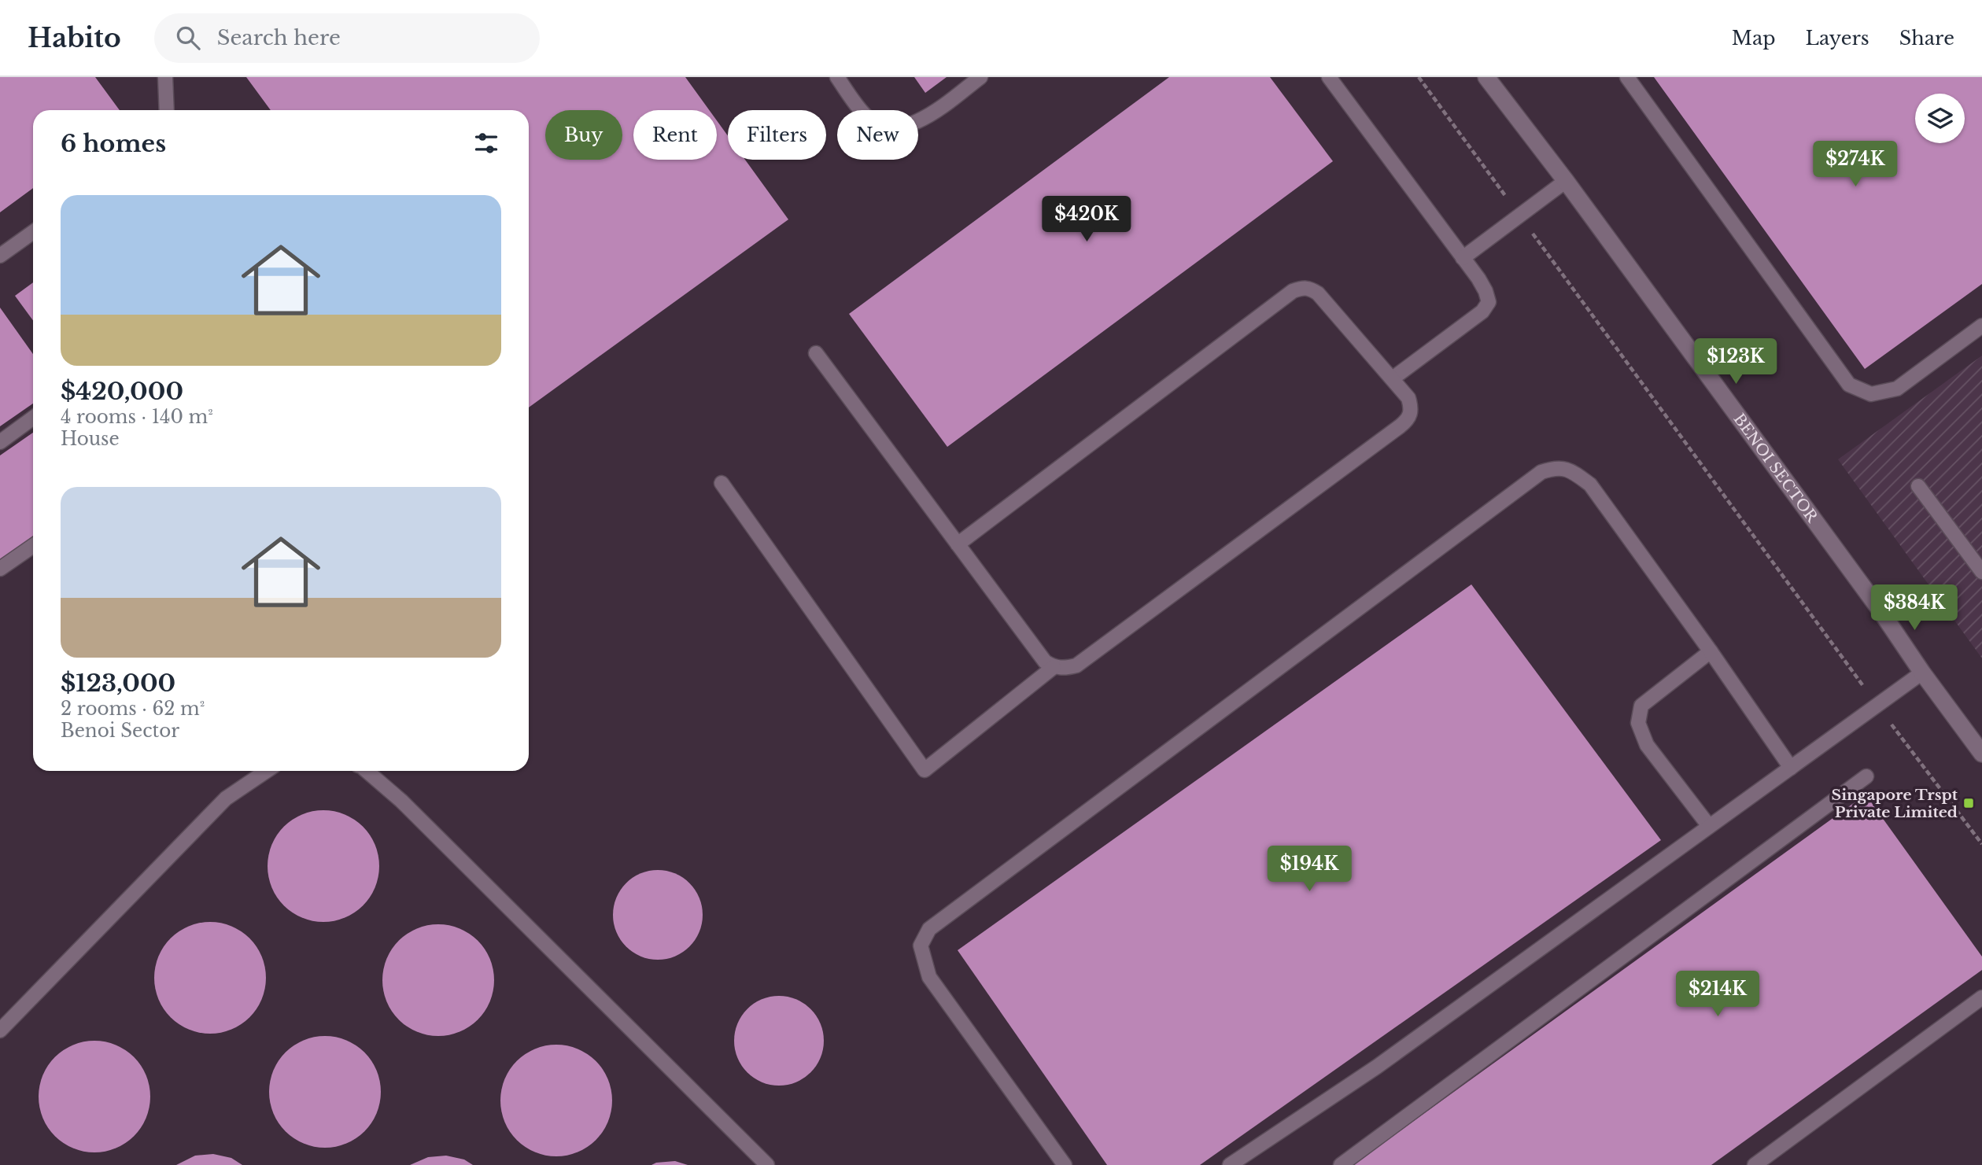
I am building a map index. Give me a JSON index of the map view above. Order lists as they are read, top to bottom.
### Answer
{
  "streets": {
    "street": ["BENOI SECTOR"]
  },
  "places": {
    "transit": ["Singapore Trspt Private Limited"]
  },
  "page": {
    "header": "Habito",
    "search": "Search here",
    "nav": ["Map", "Layers", "Share"],
    "chip": [
      "Buy",
      "Rent",
      "Filters",
      "New"
    ],
    "heading": "6 homes",
    "price": [
      "$274K",
      "$420K",
      "$123K",
      "$384K",
      "$194K",
      "$214K"
    ],
    "list": [
      {
        "name": "$420,000",
        "note": "4 rooms · 140 m² · House"
      },
      {
        "name": "$123,000",
        "note": "2 rooms · 62 m² · Benoi Sector"
      }
    ]
  }
}
